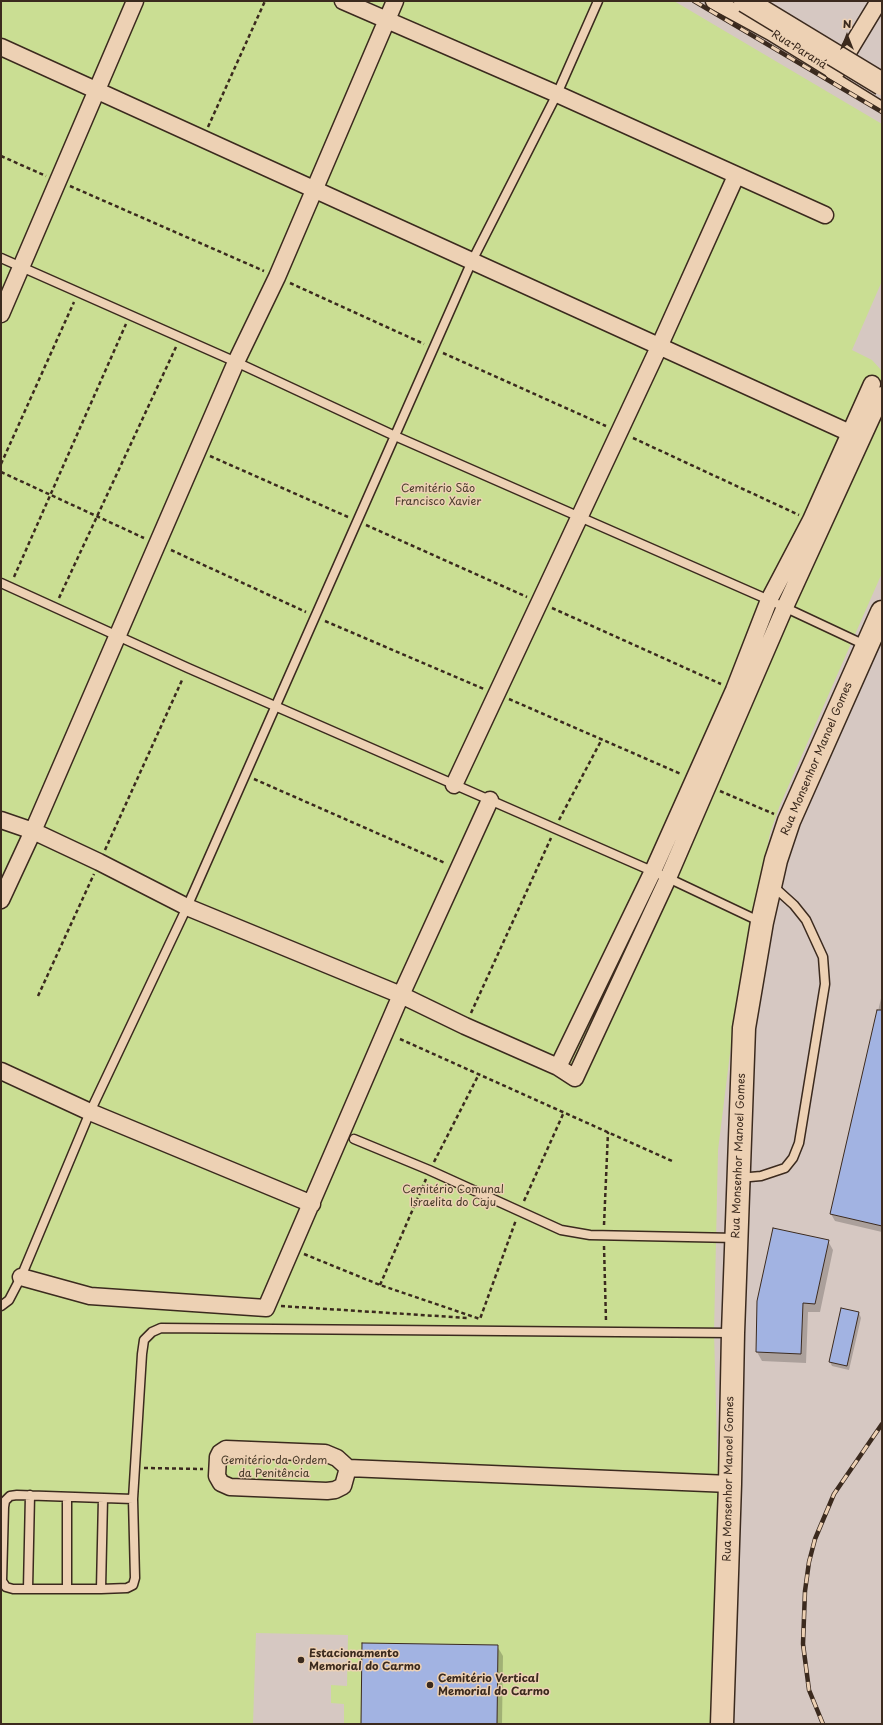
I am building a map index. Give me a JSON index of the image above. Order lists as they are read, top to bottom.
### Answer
{
  "streets": {
    "main road": ["Rua Monsenhor Manoel Gomes"],
    "street": ["Rua Paraná"]
  },
  "parks": ["Cemitério São Francisco Xavier", "Cemitério Comunal Israelita do Caju", "Cemitério da Ordem da Penitência"],
  "places": ["Estacionamento Memorial do Carmo", "Cemitério Vertical Memorial do Carmo"],
  "north": "top"
}
